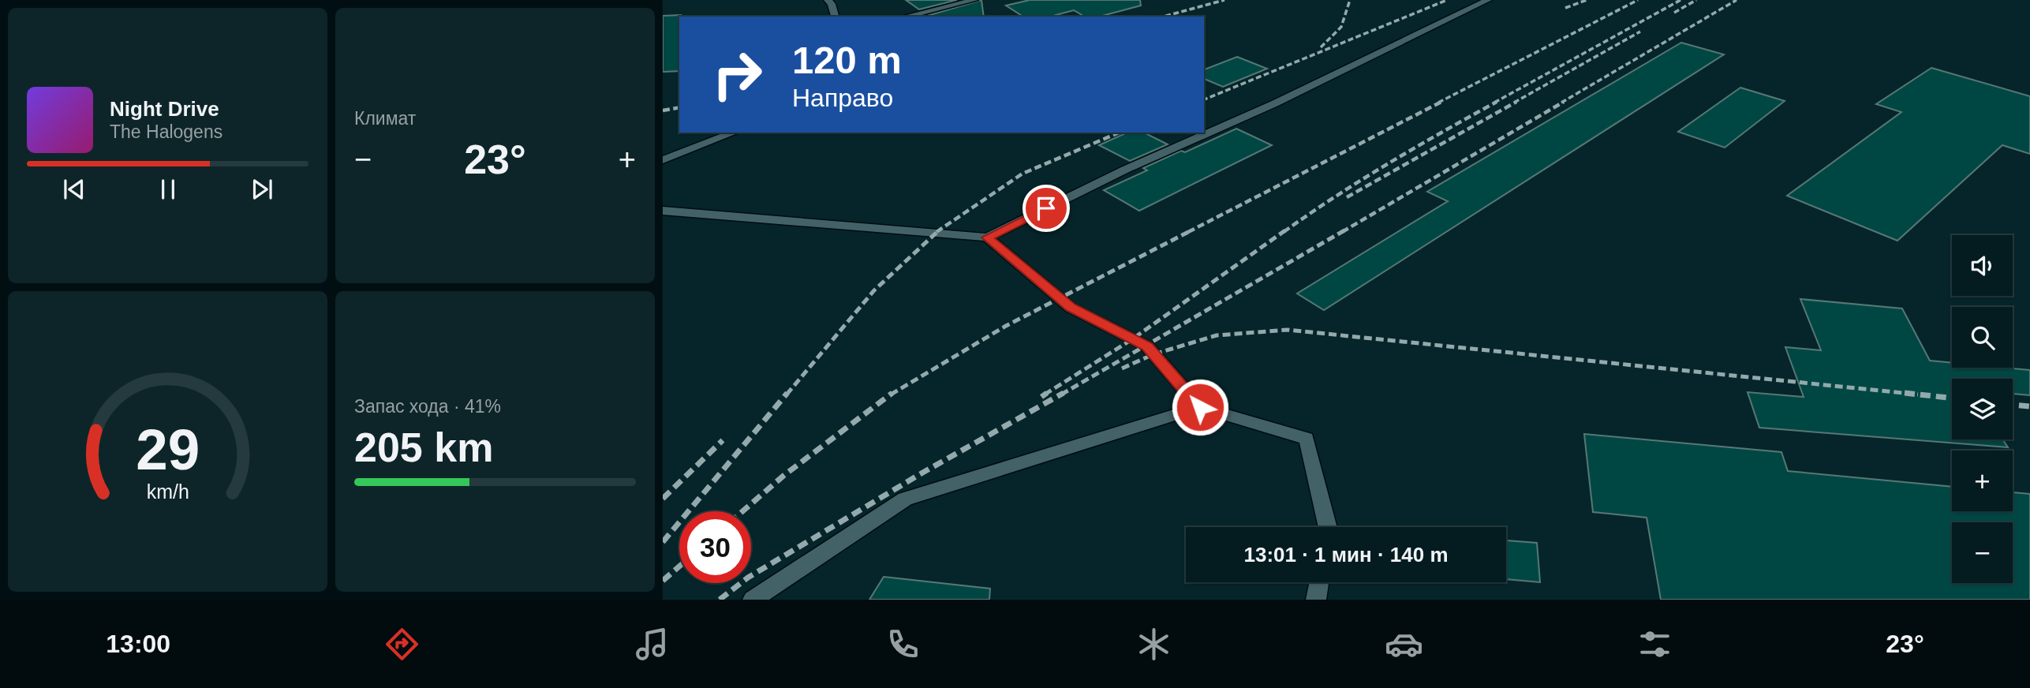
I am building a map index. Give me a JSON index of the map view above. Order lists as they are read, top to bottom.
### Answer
{
  "page": {
    "tile": [
      "Климат",
      ["Запас хода · 41%", "205 km"]
    ],
    "turn": ["120 m", "Направо"],
    "song": ["Night Drive", "The Halogens"],
    "heat": ["−", "23°", "+"],
    "map_buttons": ["+", "−"],
    "limit": "30",
    "trip": "13:01 · 1 мин · 140 m",
    "tabs": ["13:00", "23°"],
    "gauge": ["29", "km/h"]
  }
}
